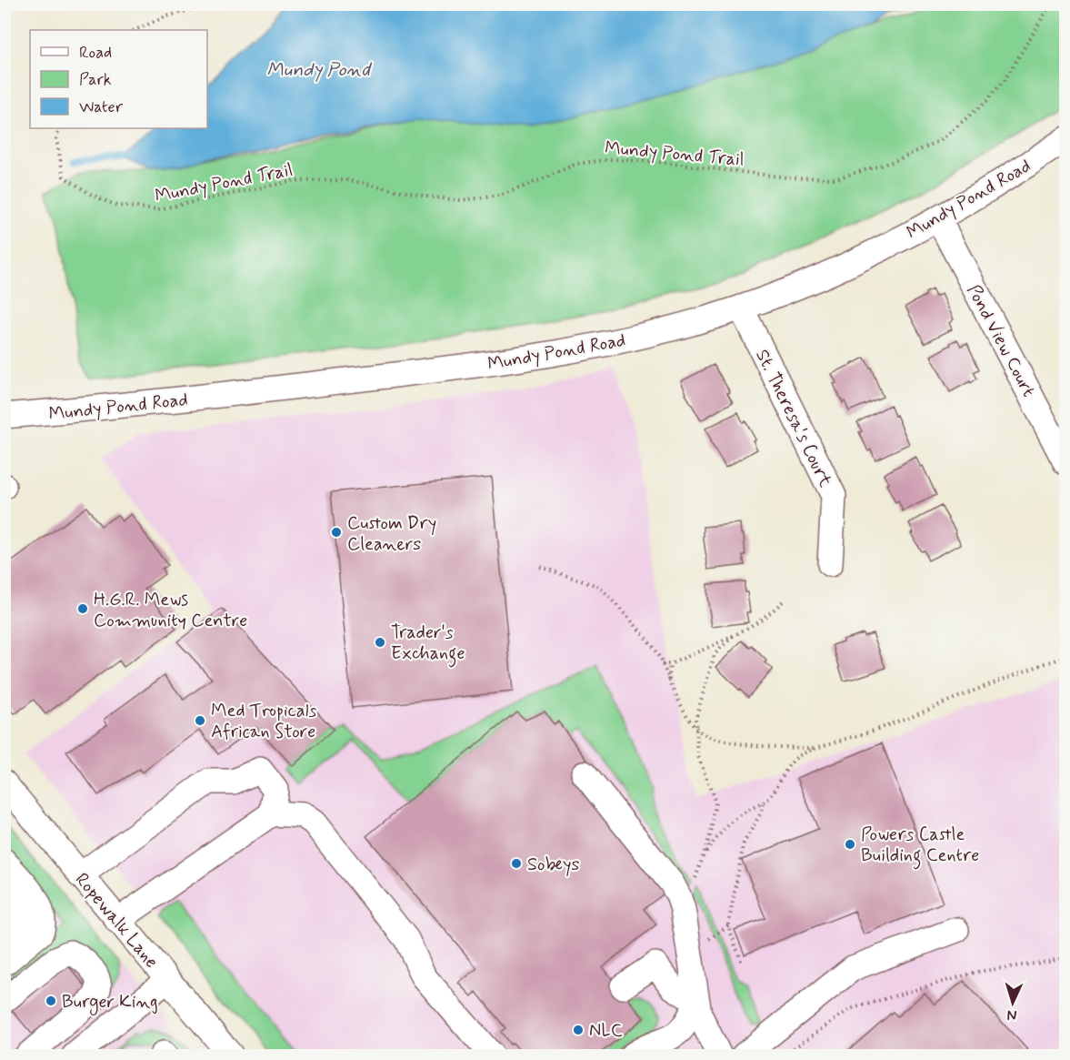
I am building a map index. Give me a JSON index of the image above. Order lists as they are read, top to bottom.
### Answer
{
  "streets": {
    "street": [
      "Mundy Pond Road",
      "Pond View Court",
      "St. Theresa's Court",
      "Ropewalk Lane"
    ],
    "path": ["Mundy Pond Trail"]
  },
  "crossings": [
    ["Mundy Pond Road", "Pond View Court"],
    ["Mundy Pond Road", "St. Theresa's Court"]
  ],
  "water": ["Mundy Pond"],
  "places": [
    "Custom Dry Cleaners",
    "H.G.R. Mews Community Centre",
    "Trader's Exchange",
    "Med Tropicals African Store",
    "Powers Castle Building Centre",
    "Sobeys",
    "Burger King",
    "NLC"
  ],
  "legend": ["Road", "Park", "Water"],
  "north": "bottom"
}
